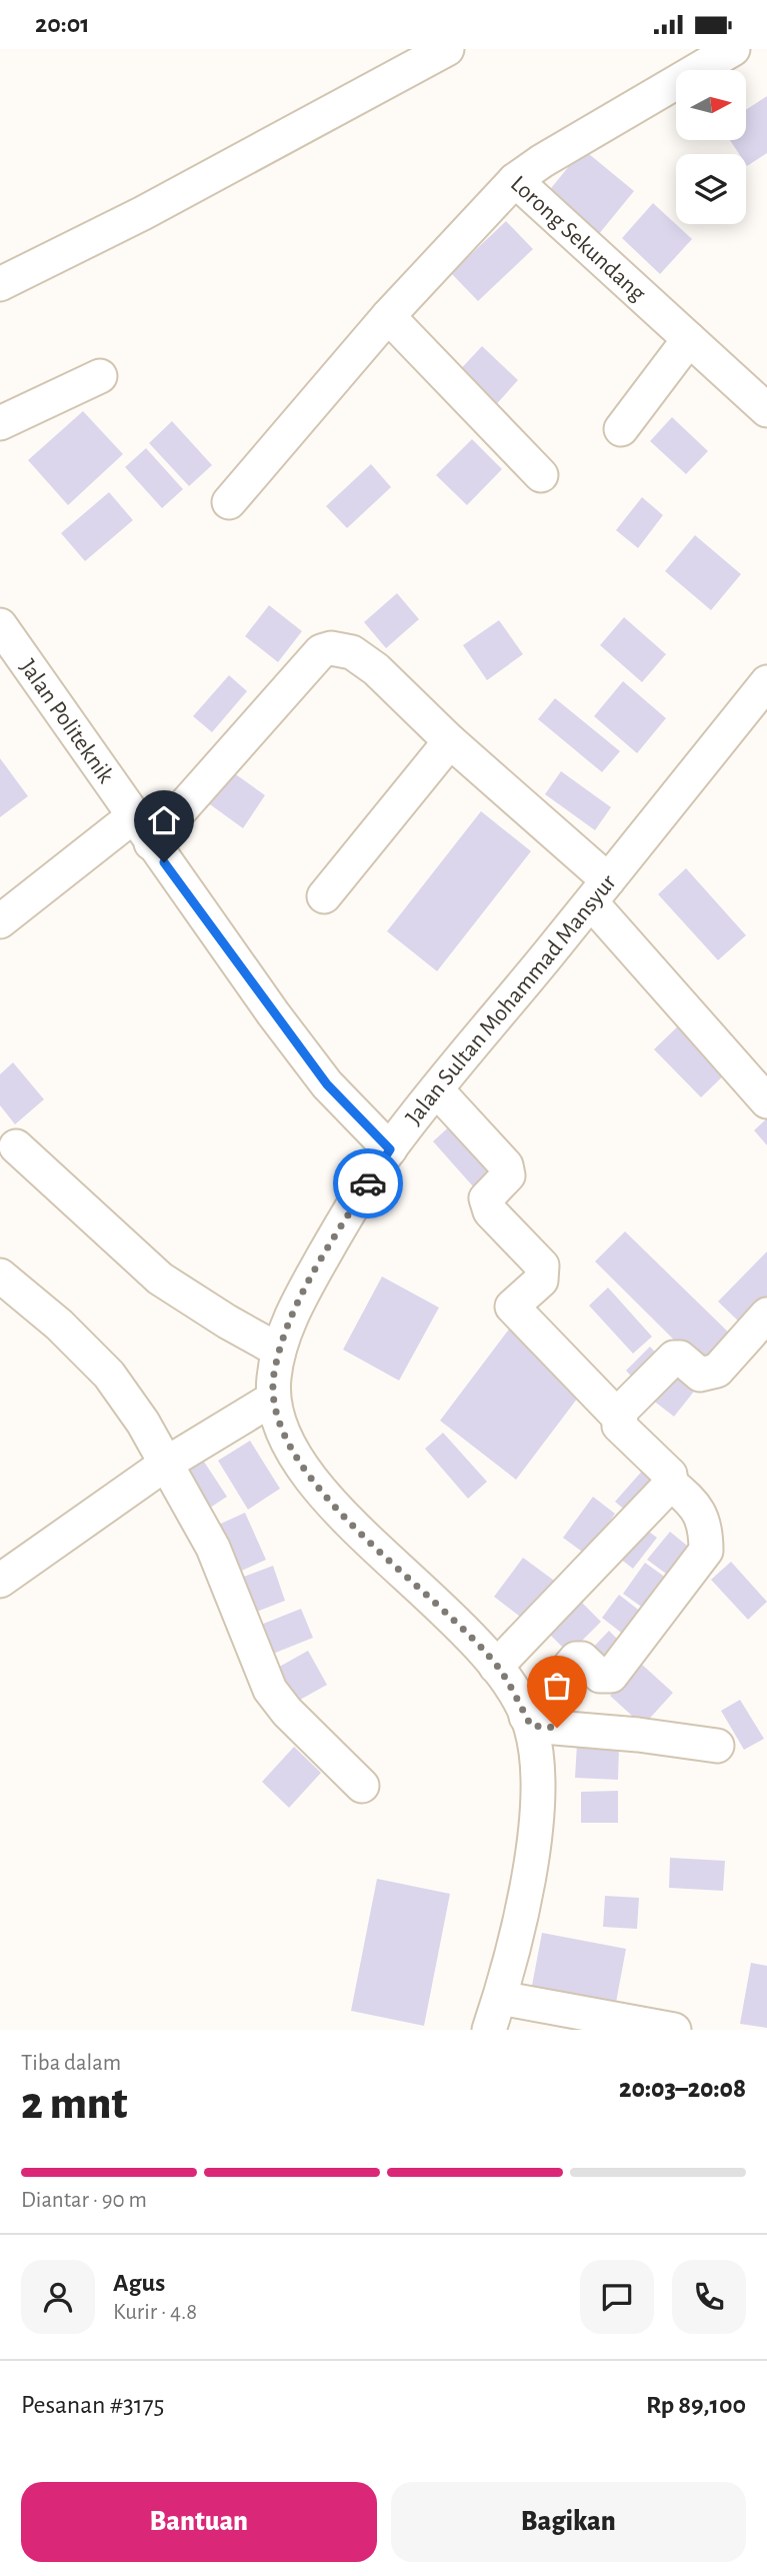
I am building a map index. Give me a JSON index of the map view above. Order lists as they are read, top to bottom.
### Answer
{
  "streets": {
    "street": ["Lorong Sekundang", "Jalan Politeknik", "Jalan Sultan Mohammad Mansyur"]
  },
  "crossings": [
    ["Jalan Politeknik", "Jalan Sultan Mohammad Mansyur"]
  ],
  "north": "right",
  "page": {
    "status": "20:01",
    "heading": ["2 mnt", "Tiba dalam", "20:03–20:08"],
    "panel": [
      "Agus",
      "Kurir · 4.8",
      "Pesanan #3175",
      "Rp 89,100"
    ],
    "bar": "Diantar · 90 m",
    "buttons": ["Bantuan", "Bagikan"]
  }
}
